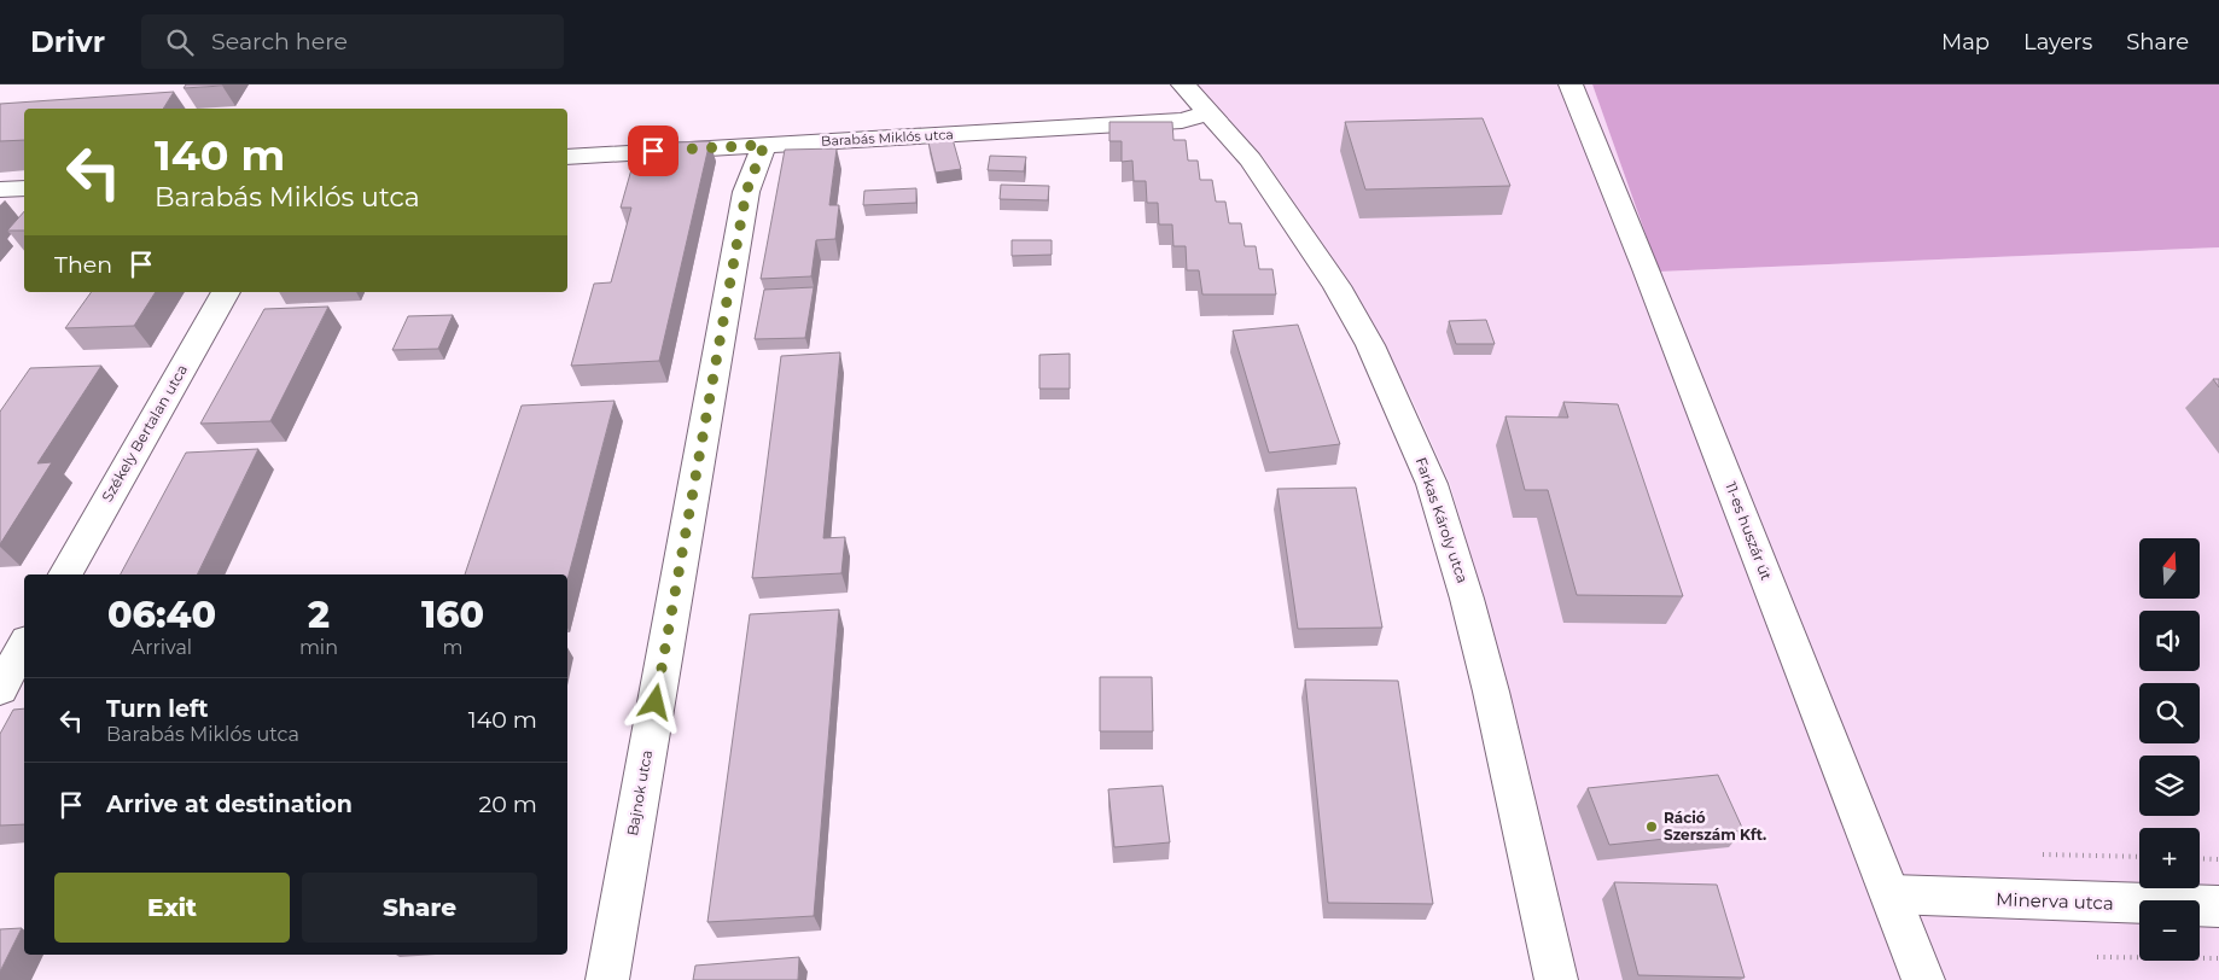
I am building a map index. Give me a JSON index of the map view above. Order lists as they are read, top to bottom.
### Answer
{
  "streets": {
    "street": [
      "Barabás Miklós utca",
      "Székely Bertalan utca",
      "Farkas Károly utca",
      "11-es huszár út",
      "Bajnok utca",
      "Minerva utca"
    ]
  },
  "crossings": [
    ["Barabás Miklós utca", "Farkas Károly utca"],
    ["Barabás Miklós utca", "Bajnok utca"],
    ["11-es huszár út", "Minerva utca"]
  ],
  "places": ["Ráció Szerszám Kft."],
  "north": "top",
  "page": {
    "header": "Drivr",
    "search": "Search here",
    "nav": ["Map", "Layers", "Share"],
    "turn": ["140 m", "Barabás Miklós utca"],
    "then": "Then",
    "map_buttons": ["+", "−"],
    "eta": [
      "06:40",
      "Arrival",
      "2",
      "min",
      "160",
      "m"
    ],
    "list": [
      {
        "name": "Turn left",
        "note": "Barabás Miklós utca",
        "value": "140 m"
      },
      {
        "name": "Arrive at destination",
        "value": "20 m"
      }
    ],
    "buttons": ["Exit", "Share"]
  }
}
